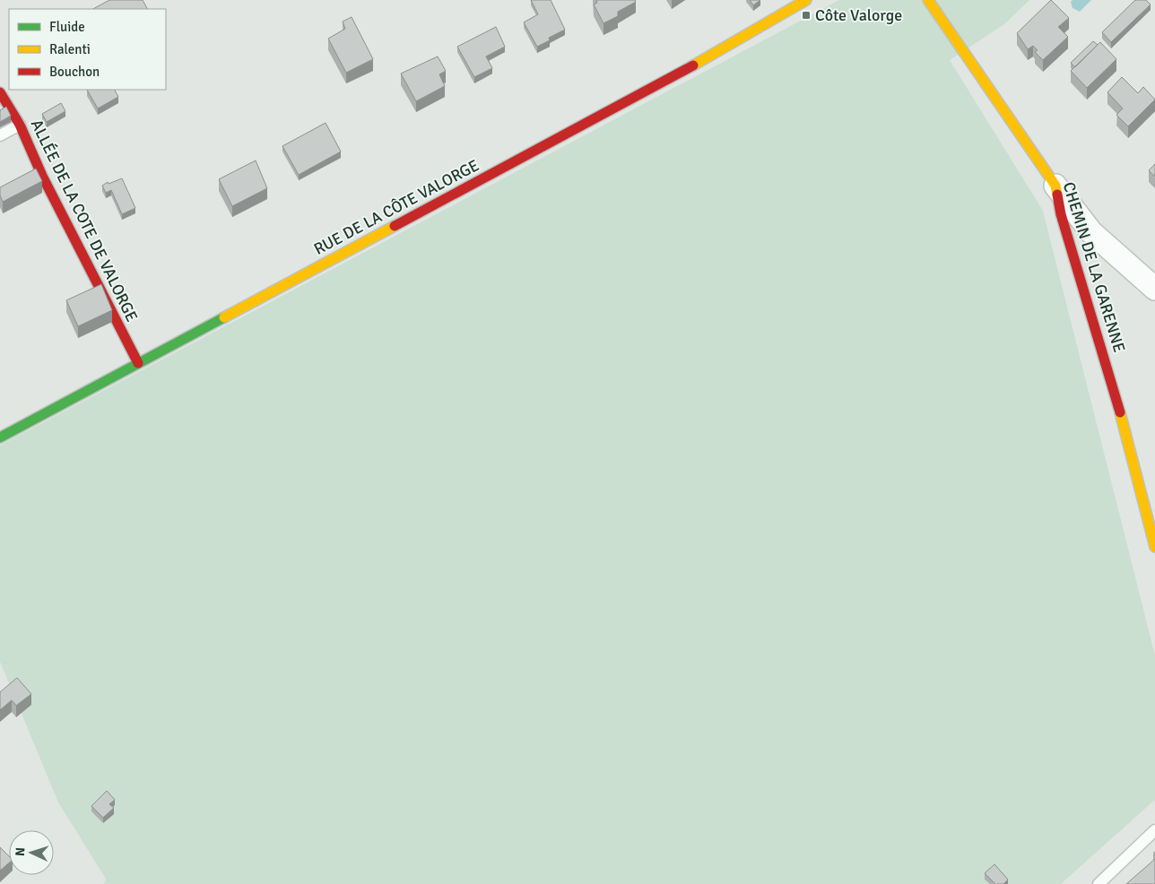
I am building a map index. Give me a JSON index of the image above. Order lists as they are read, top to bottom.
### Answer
{
  "streets": {
    "street": ["RUE DE LA CÔTE VALORGE", "ALLÉE DE LA COTE DE VALORGE", "CHEMIN DE LA GARENNE"]
  },
  "crossings": [
    ["RUE DE LA CÔTE VALORGE", "ALLÉE DE LA COTE DE VALORGE"]
  ],
  "places": {
    "transit": ["Côte Valorge"]
  },
  "legend": ["Fluide", "Ralenti", "Bouchon"],
  "north": "left"
}
